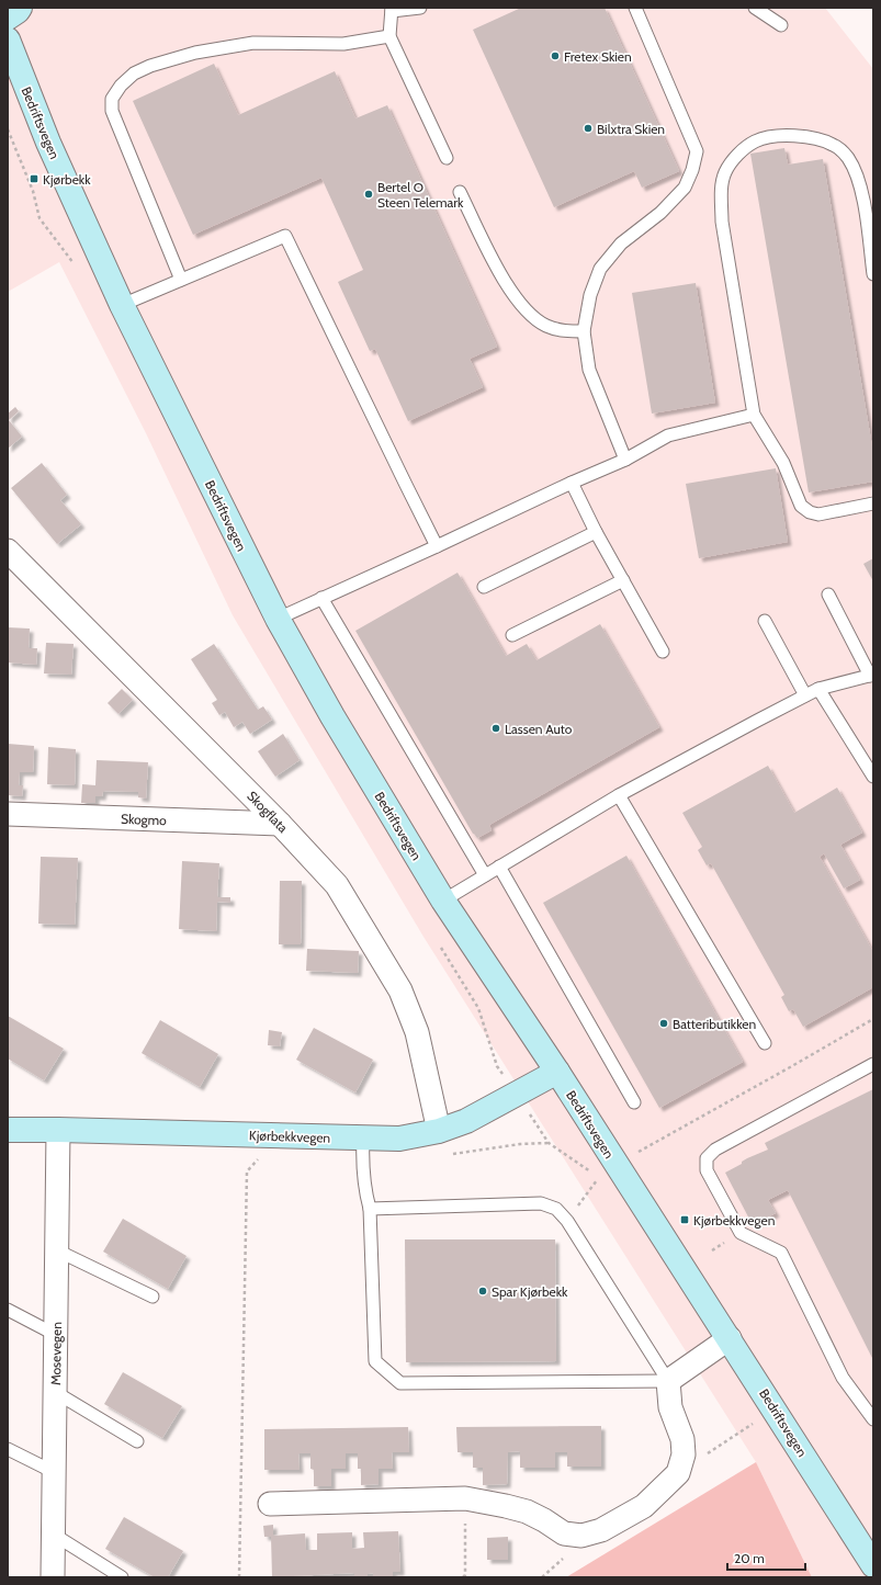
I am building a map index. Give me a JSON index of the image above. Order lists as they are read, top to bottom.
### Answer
{
  "streets": {
    "street": [
      "Bedriftsvegen",
      "Skogflata",
      "Skogmo",
      "Kjørbekkvegen",
      "Mosevegen"
    ]
  },
  "crossings": [
    ["Bedriftsvegen", "Kjørbekkvegen"],
    ["Skogflata", "Skogmo"],
    ["Skogflata", "Kjørbekkvegen"],
    ["Kjørbekkvegen", "Mosevegen"]
  ],
  "places": {
    "other": [
      "Fretex Skien",
      "Bilxtra Skien",
      "Bertel O Steen Telemark",
      "Lassen Auto",
      "Batteributikken",
      "Spar Kjørbekk"
    ],
    "transit": ["Kjørbekk", "Kjørbekkvegen"]
  },
  "scale_bar": "20 m"
}
